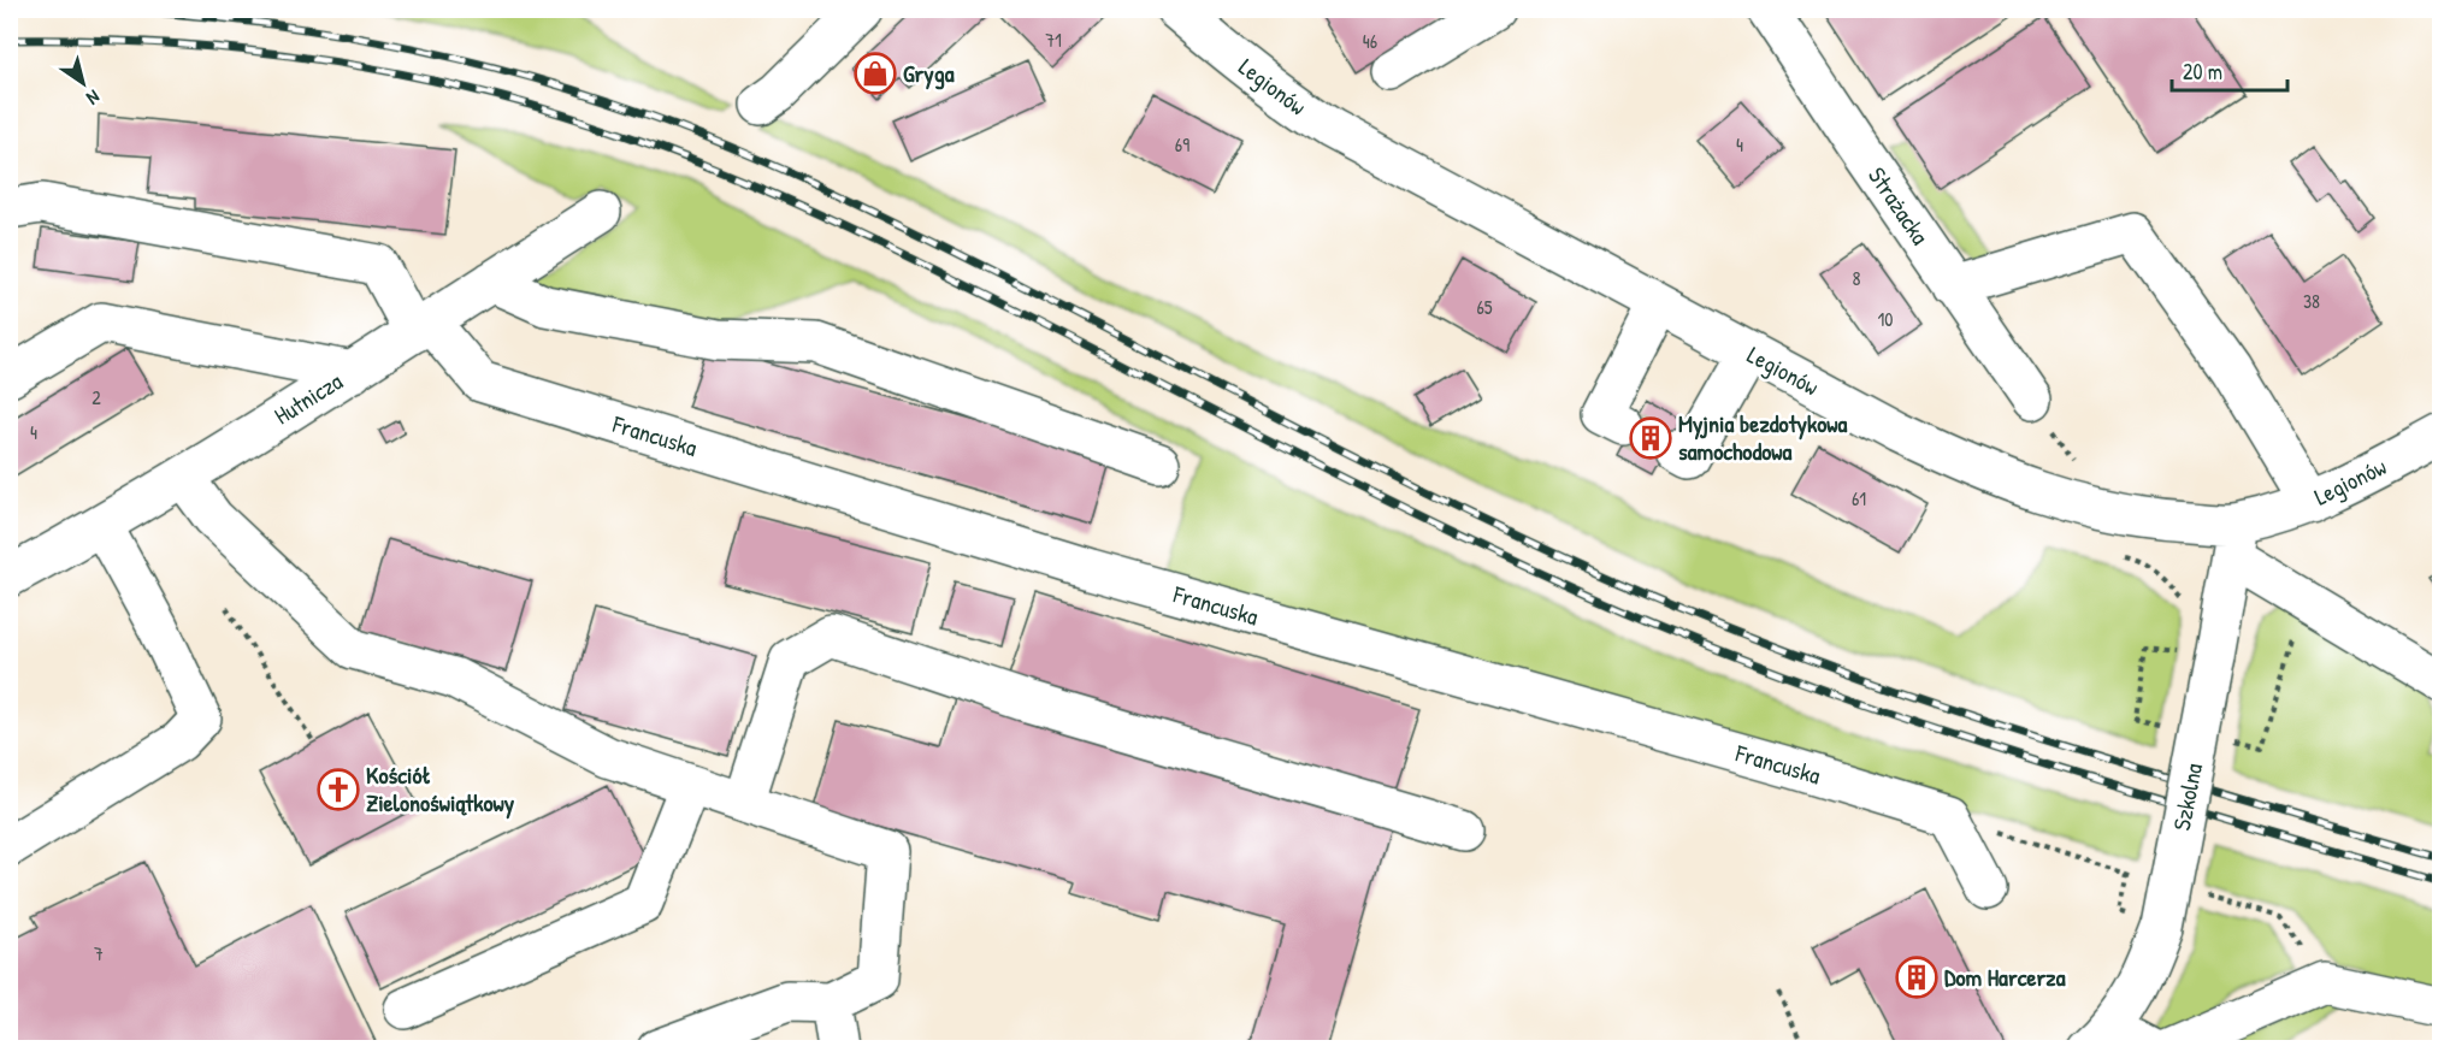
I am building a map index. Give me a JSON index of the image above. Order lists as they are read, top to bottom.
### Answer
{
  "streets": {
    "street": [
      "Legionów",
      "Strażacka",
      "Hutnicza",
      "Francuska",
      "Szkolna"
    ]
  },
  "crossings": [
    ["Legionów", "Szkolna"],
    ["Hutnicza", "Francuska"]
  ],
  "places": {
    "shop": ["Gryga"],
    "building": ["Myjnia bezdotykowa samochodowa", "Dom Harcerza"],
    "church": ["Kościół Zielonoświątkowy"]
  },
  "house_numbers": [
    "71",
    "46",
    "69",
    "4",
    "8",
    "38",
    "65",
    "10",
    "2",
    "4",
    "61",
    "7"
  ],
  "scale_bar": "20 m",
  "north": "bottom right"
}
